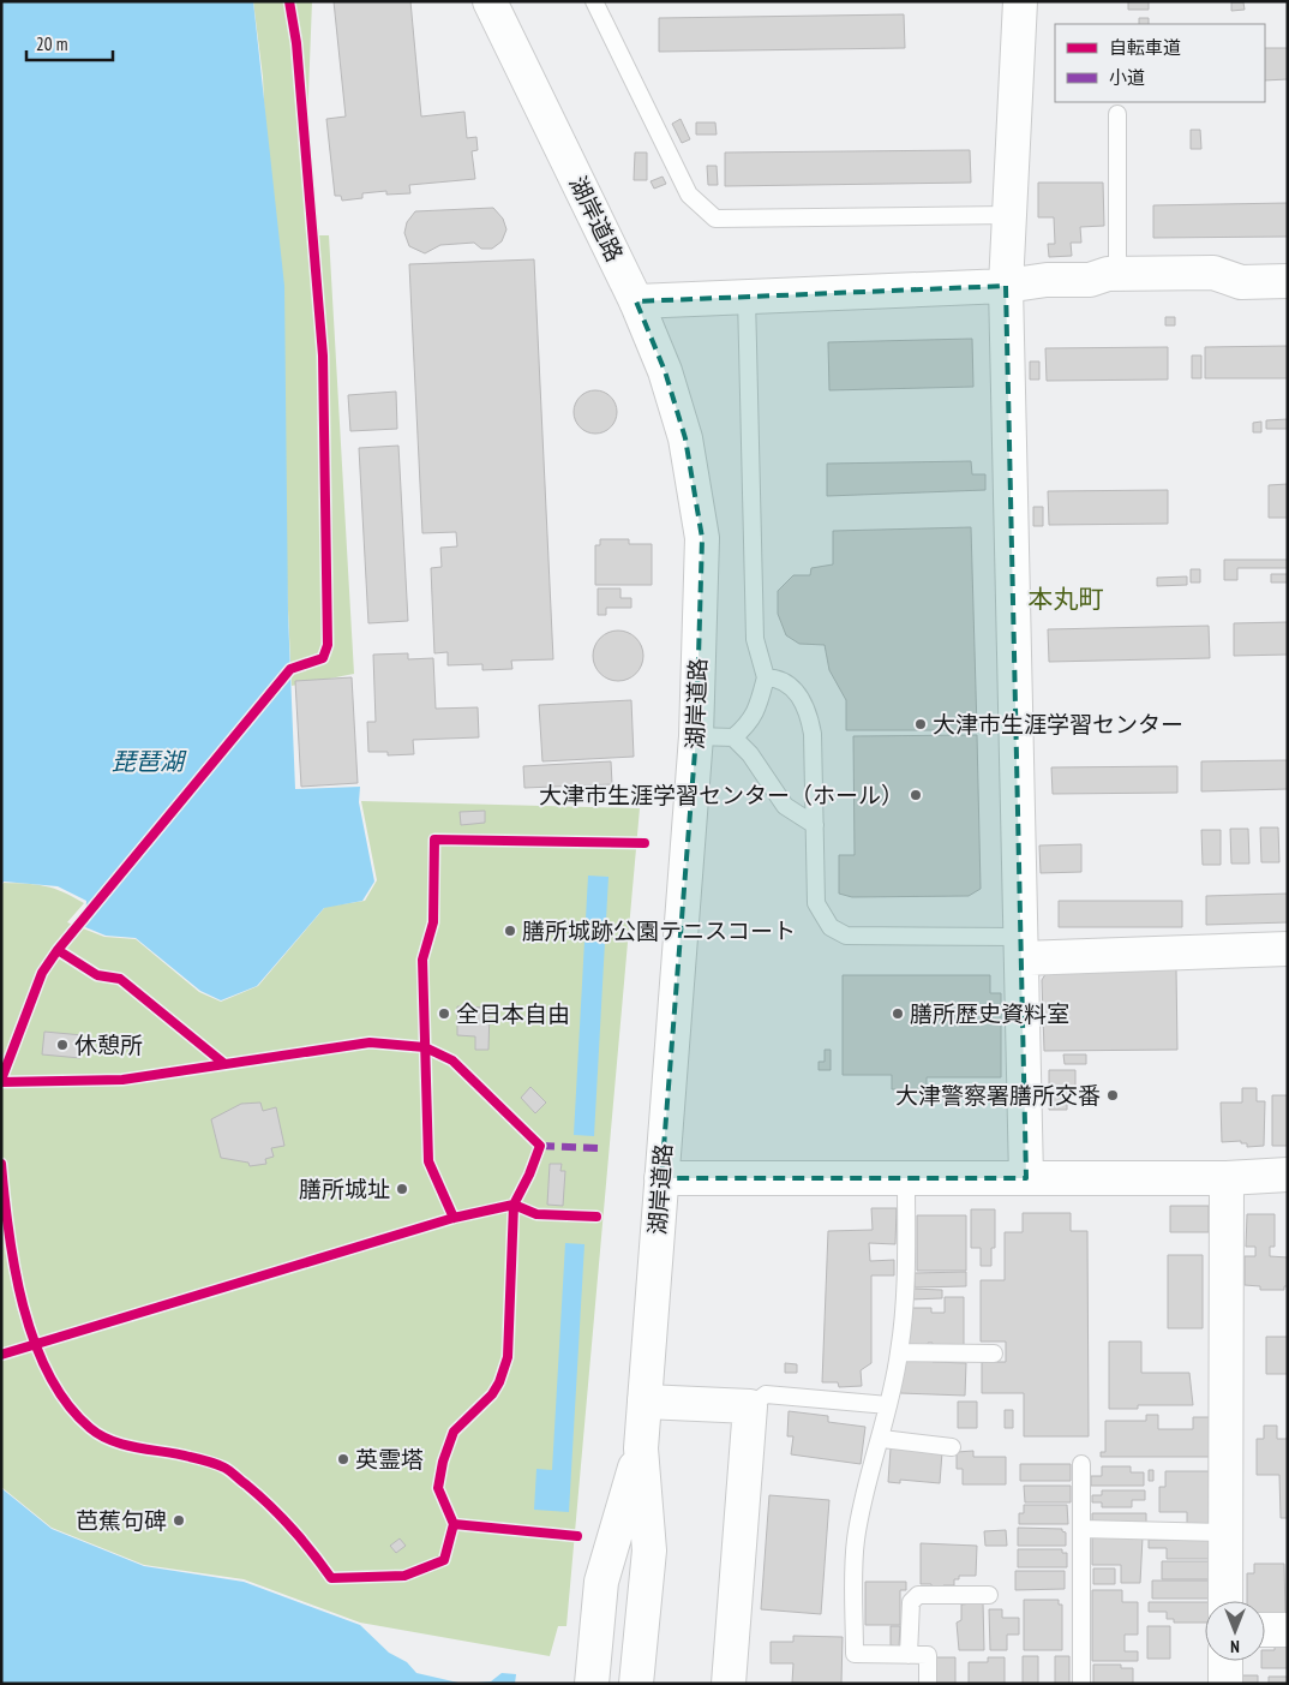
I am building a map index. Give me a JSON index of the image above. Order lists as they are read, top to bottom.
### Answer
{
  "streets": {
    "street": ["湖岸道路"]
  },
  "districts": ["本丸町"],
  "water": ["琵琶湖"],
  "places": [
    "大津市生涯学習センター",
    "大津市生涯学習センター（ホール）",
    "膳所城跡公園テニスコート",
    "全日本自由",
    "膳所歴史資料室",
    "休憩所",
    "大津警察署膳所交番",
    "膳所城址",
    "英霊塔",
    "芭蕉句碑"
  ],
  "legend": ["自転車道", "小道"],
  "scale_bar": "20 m",
  "north": "bottom"
}
